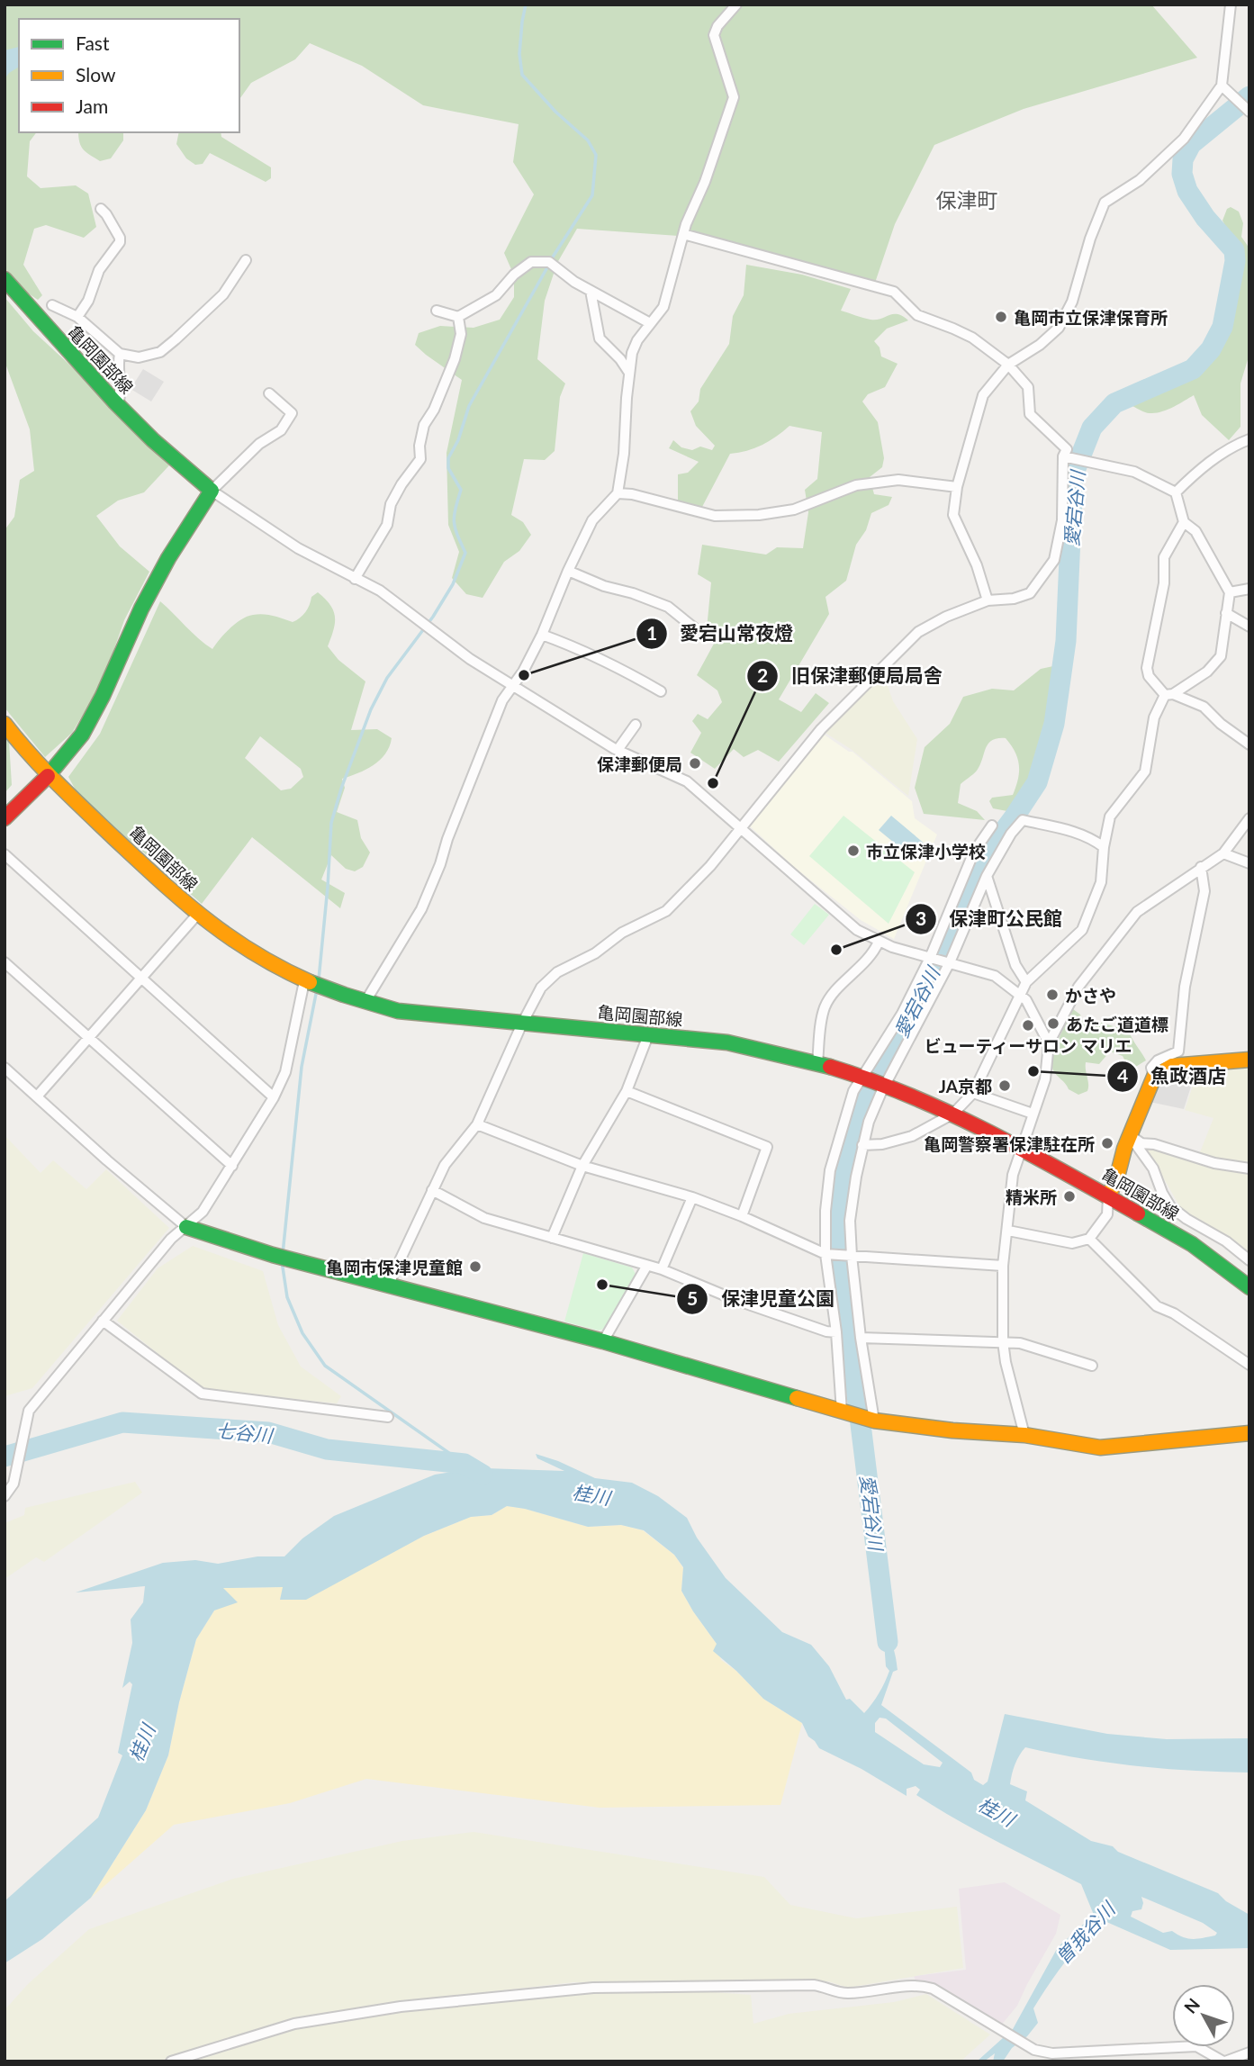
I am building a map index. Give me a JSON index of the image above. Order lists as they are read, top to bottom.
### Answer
{
  "streets": {
    "main road": ["亀岡園部線"]
  },
  "districts": ["保津町"],
  "water": [
    "愛宕谷川",
    "七谷川",
    "桂川",
    "曽我谷川"
  ],
  "places": [
    "亀岡市立保津保育所",
    "愛宕山常夜燈",
    "保津郵便局",
    "旧保津郵便局局舎",
    "市立保津小学校",
    "保津町公民館",
    "かさや",
    "あたご道道標",
    "ビューティーサロン マリエ",
    "魚政酒店",
    "JA京都",
    "亀岡警察署保津駐在所",
    "精米所",
    "亀岡市保津児童館",
    "保津児童公園"
  ],
  "legend": ["Fast", "Slow", "Jam"],
  "north": "top left"
}
